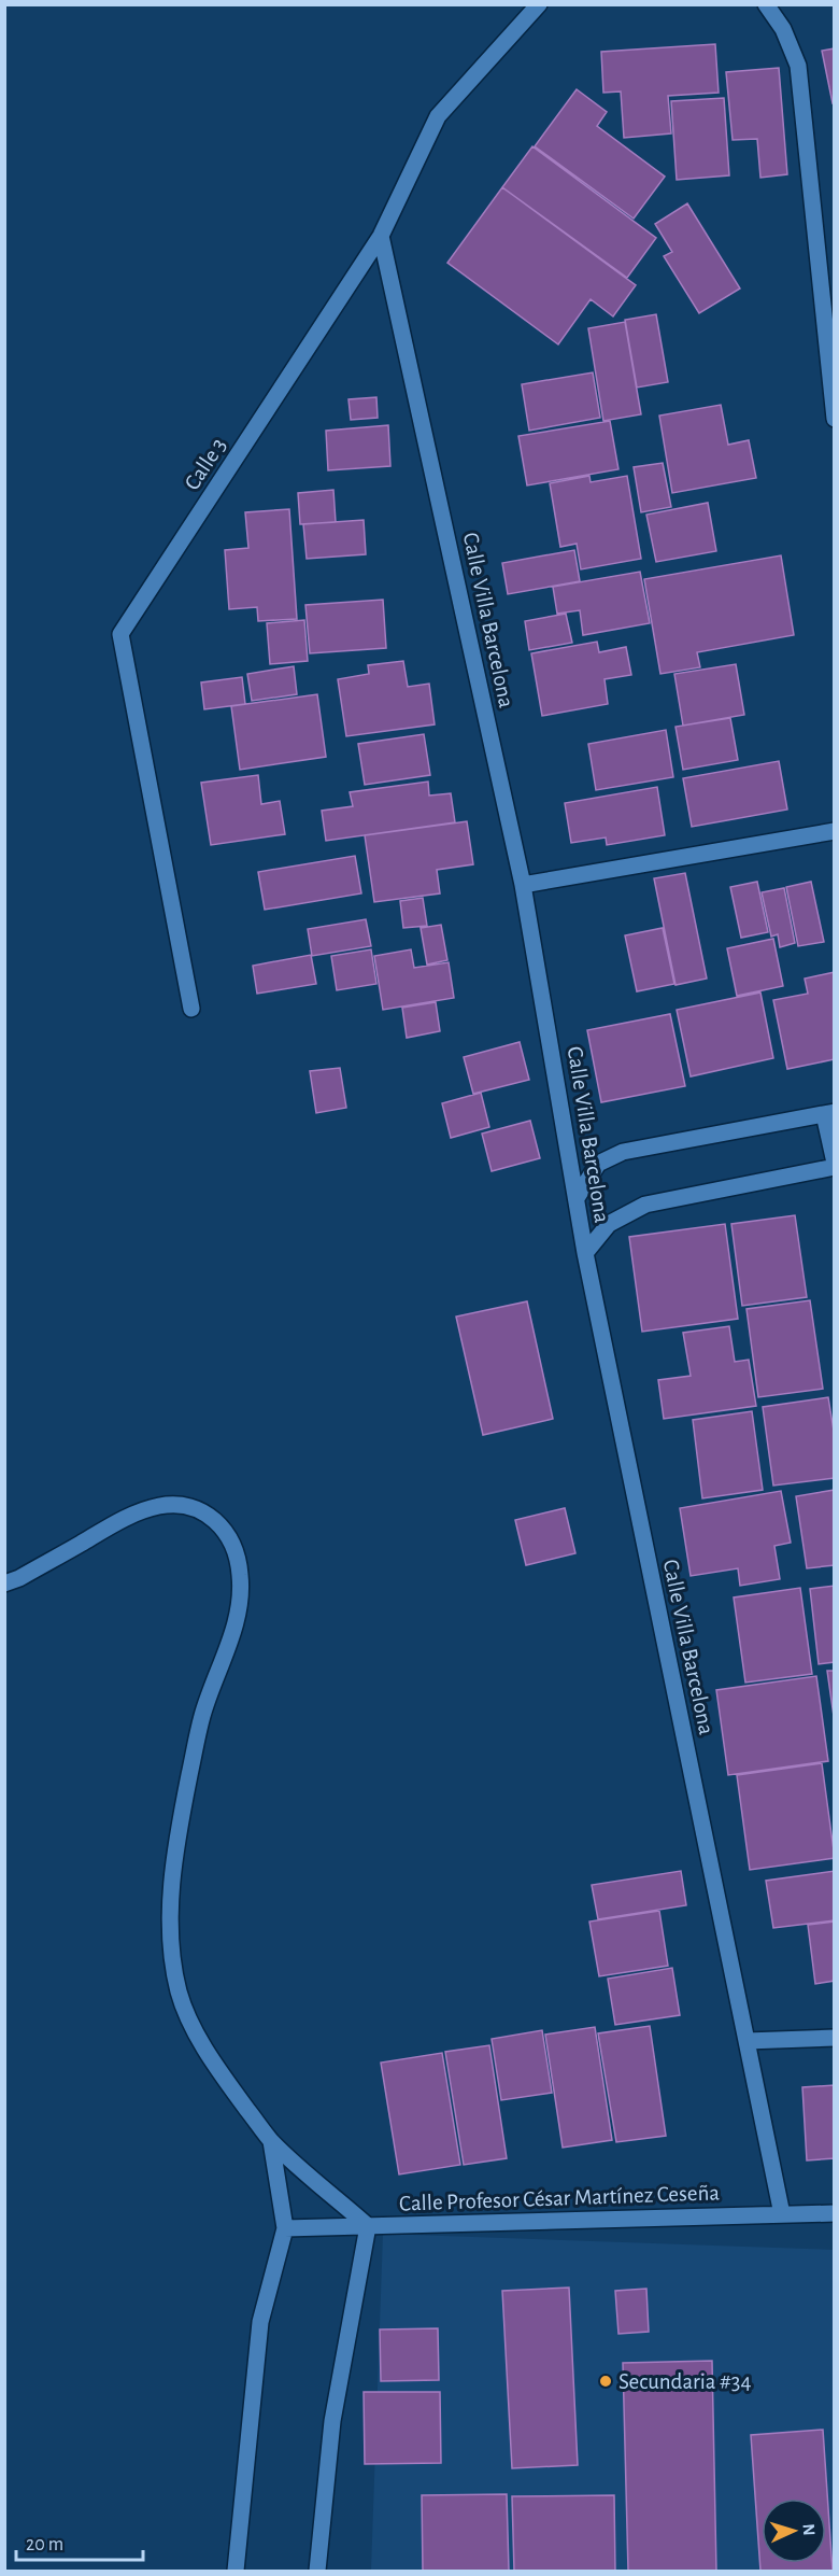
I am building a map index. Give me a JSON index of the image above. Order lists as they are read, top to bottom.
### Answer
{
  "streets": {
    "street": ["Calle 3", "Calle Villa Barcelona", "Calle Profesor César Martínez Ceseña"]
  },
  "crossings": [
    ["Calle 3", "Calle Villa Barcelona"],
    ["Calle Villa Barcelona", "Calle Profesor César Martínez Ceseña"]
  ],
  "places": ["Secundaria #34"],
  "scale_bar": "20 m",
  "north": "right"
}
